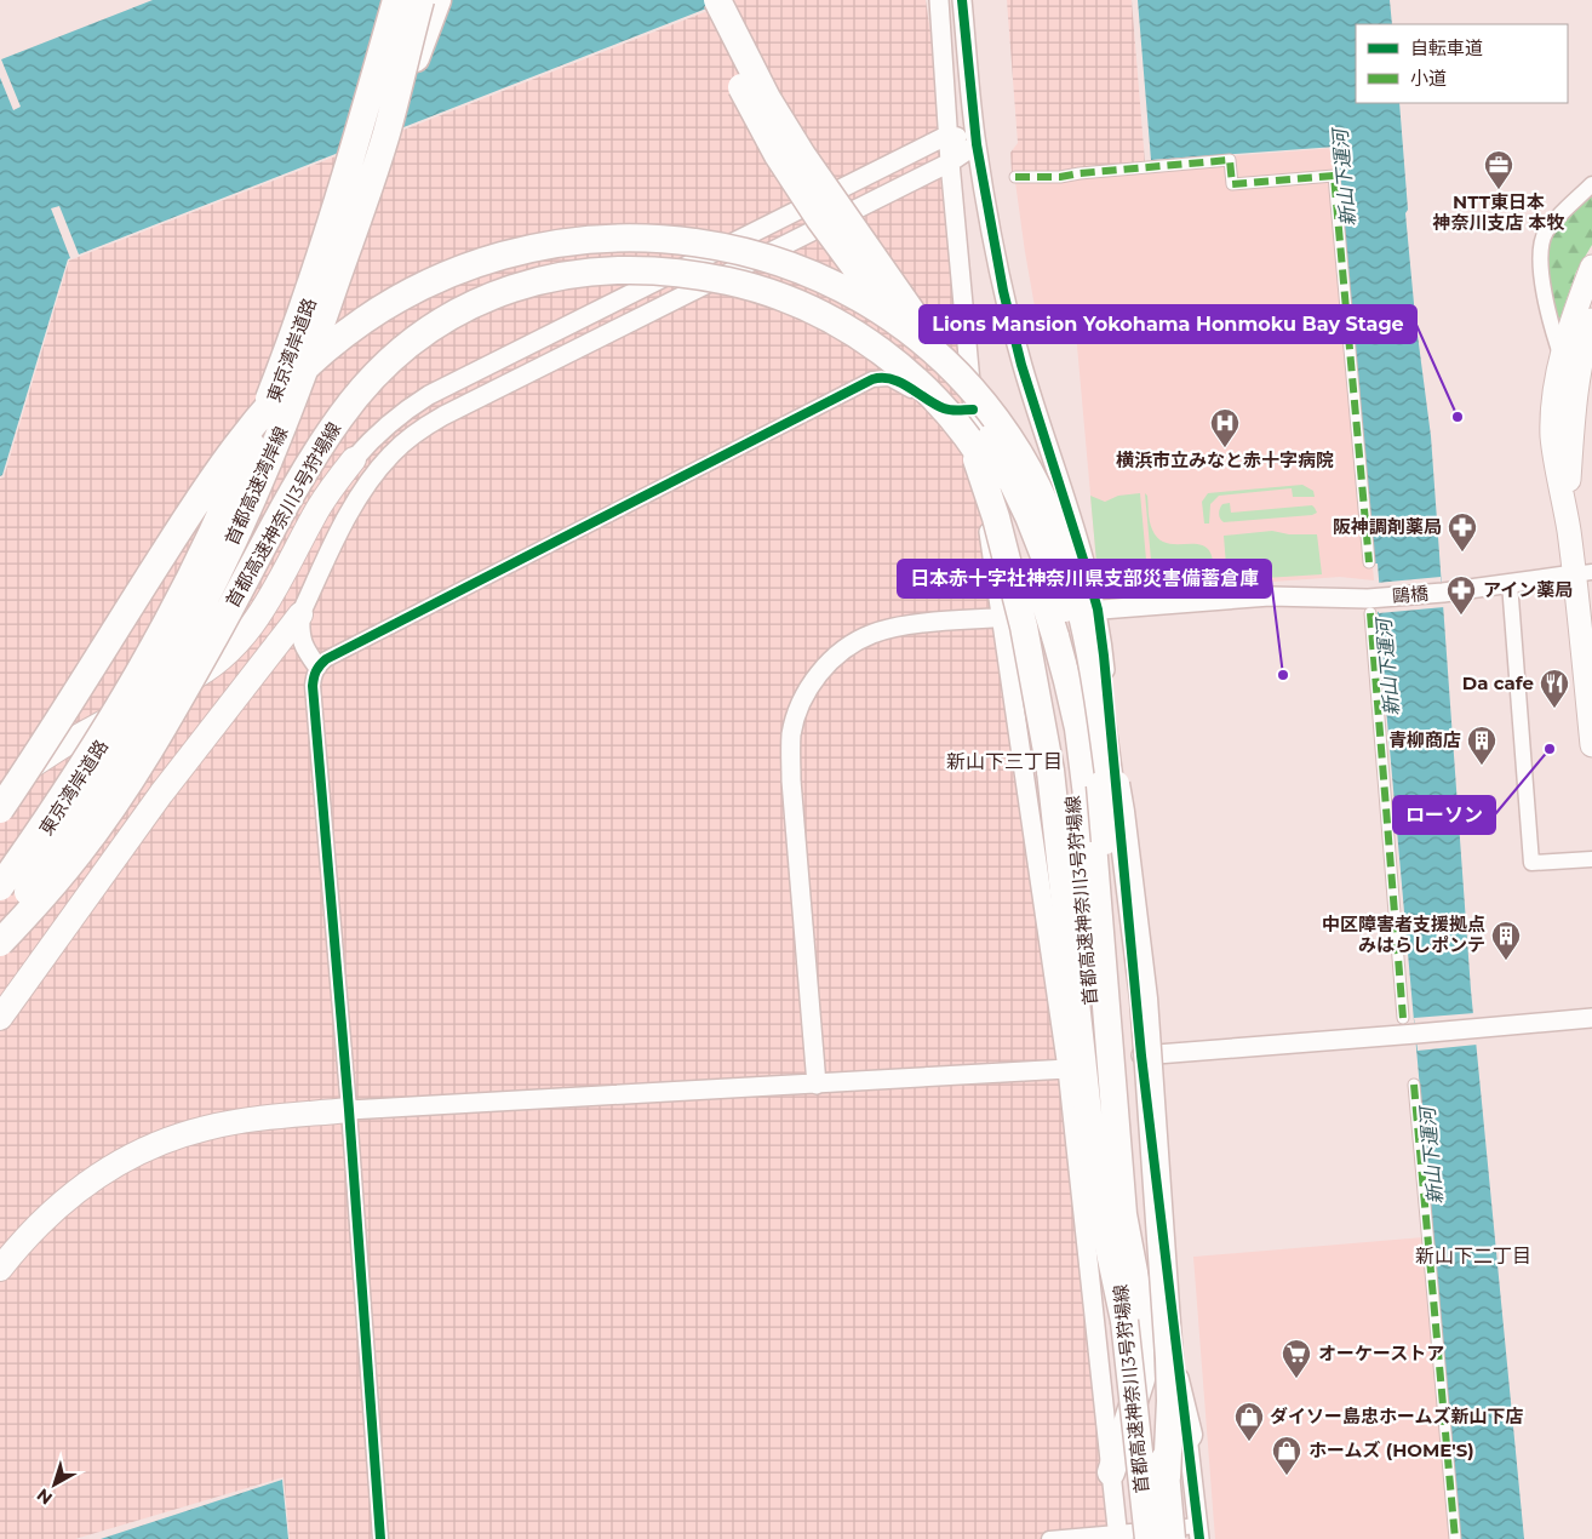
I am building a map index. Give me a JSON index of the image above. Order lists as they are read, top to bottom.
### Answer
{
  "streets": {
    "highway": ["東京湾岸道路", "首都高速湾岸線", "首都高速神奈川3号狩場線"],
    "street": ["鷗橋"]
  },
  "districts": ["新山下三丁目", "新山下二丁目"],
  "water": ["新山下運河"],
  "places": {
    "office": ["NTT東日本 神奈川支店 本牧"],
    "other": ["Lions Mansion Yokohama Honmoku Bay Stage", "日本赤十字社神奈川県支部災害備蓄倉庫", "ローソン"],
    "hospital": ["横浜市立みなと赤十字病院"],
    "pharmacy": ["阪神調剤薬局", "アイン薬局"],
    "restaurant": ["Da cafe"],
    "building": ["青柳商店", "中区障害者支援拠点 みはらしポンテ"],
    "supermarket": ["オーケーストア"],
    "shop": ["ダイソー島忠ホームズ新山下店", "ホームズ (HOME'S)"]
  },
  "legend": ["自転車道", "小道"],
  "north": "bottom left"
}
